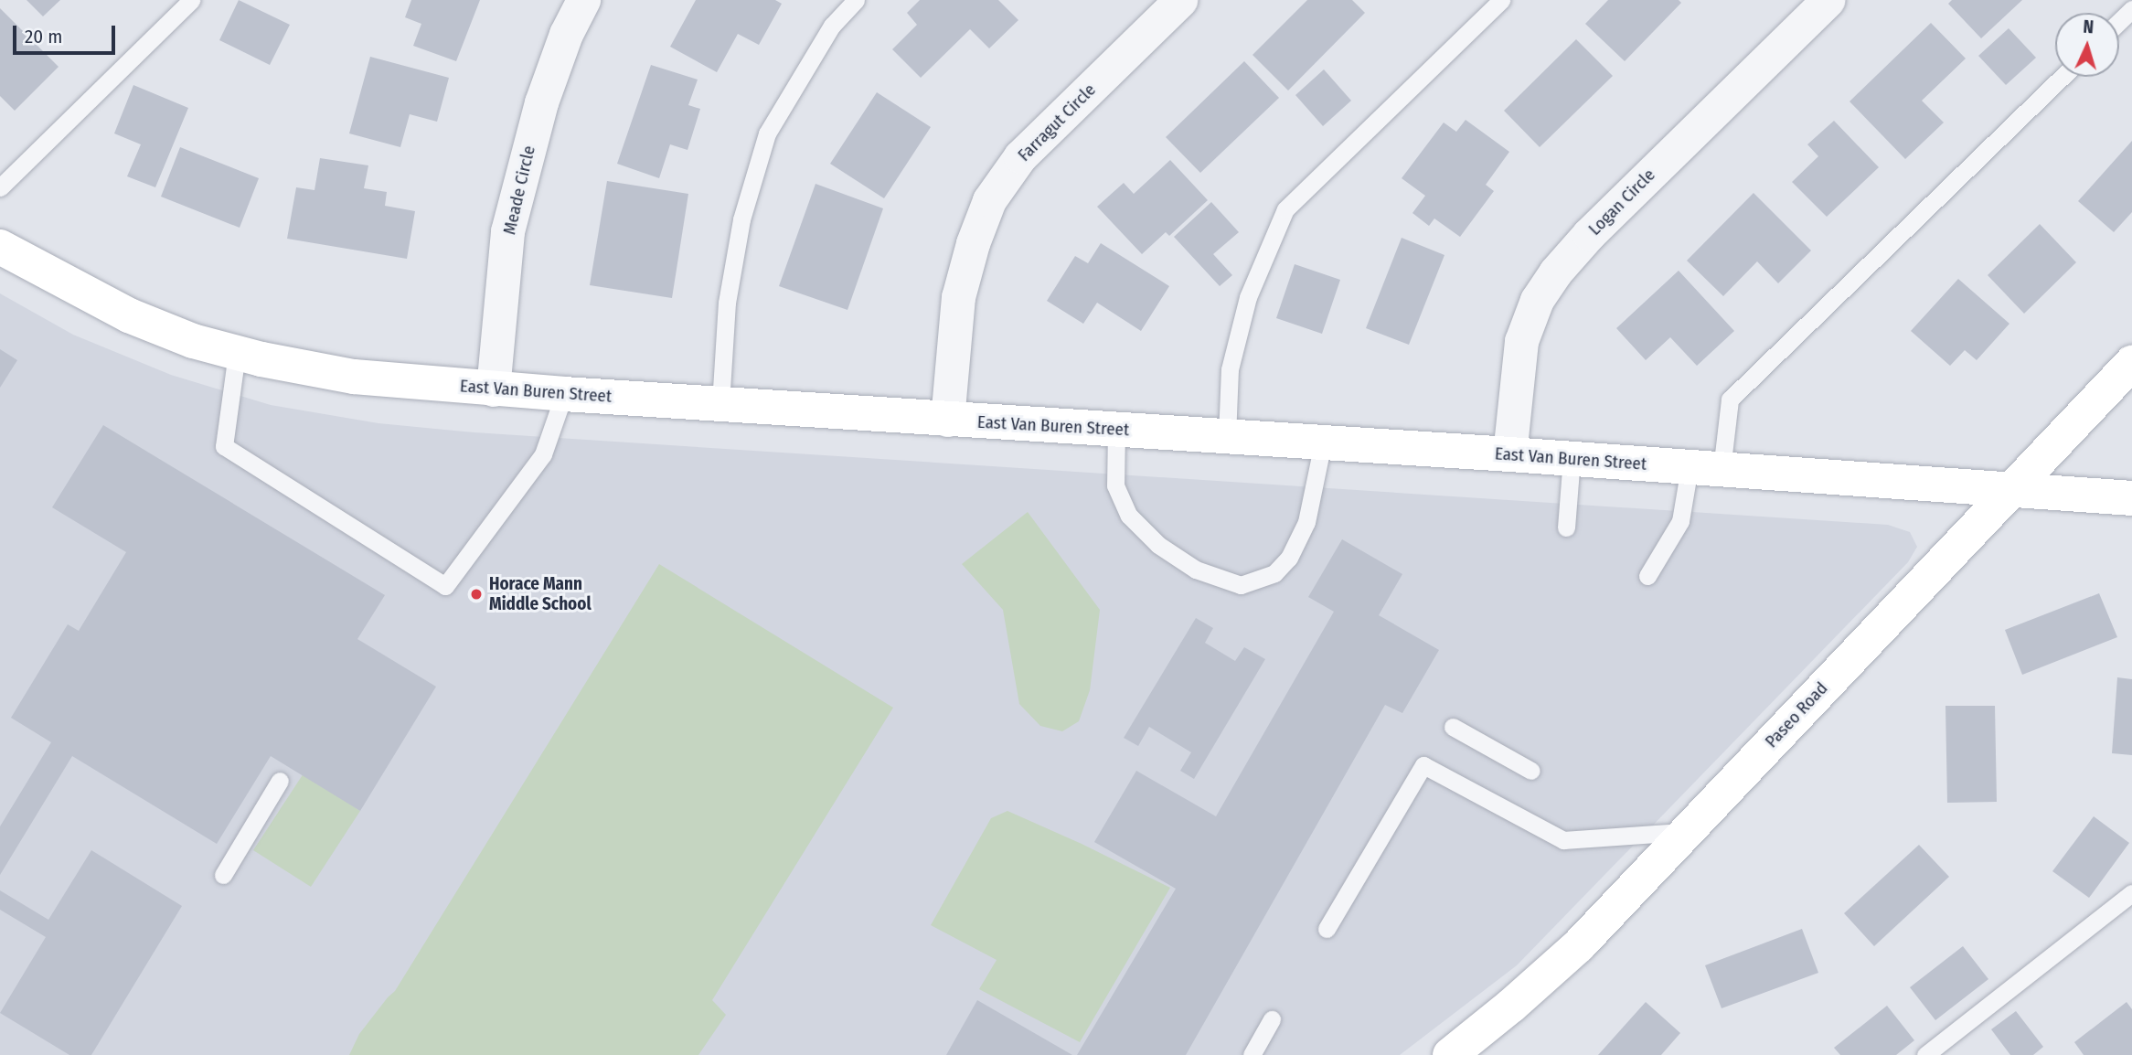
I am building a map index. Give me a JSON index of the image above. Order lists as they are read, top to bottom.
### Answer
{
  "streets": {
    "street": [
      "Farragut Circle",
      "Meade Circle",
      "Logan Circle",
      "East Van Buren Street",
      "Paseo Road"
    ]
  },
  "crossings": [
    ["Farragut Circle", "East Van Buren Street"],
    ["Meade Circle", "East Van Buren Street"],
    ["Logan Circle", "East Van Buren Street"],
    ["East Van Buren Street", "Paseo Road"]
  ],
  "places": ["Horace Mann Middle School"],
  "scale_bar": "20 m",
  "north": "top"
}
